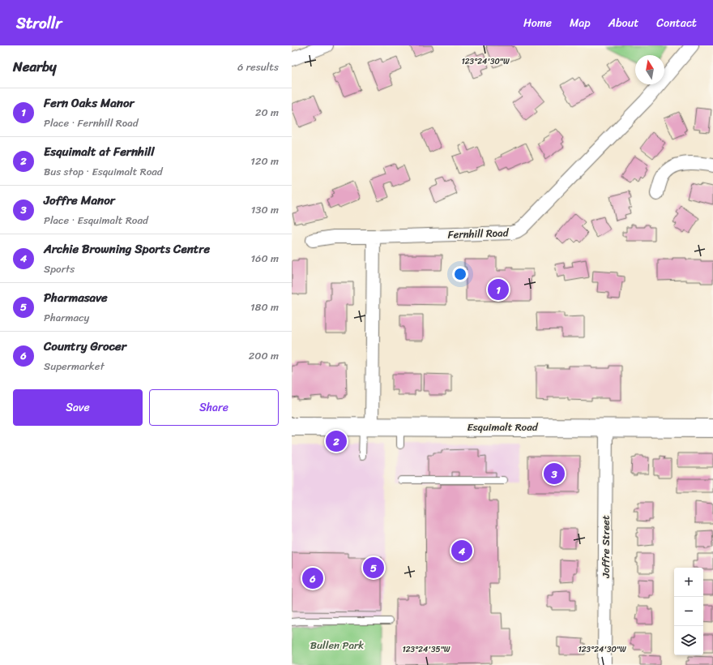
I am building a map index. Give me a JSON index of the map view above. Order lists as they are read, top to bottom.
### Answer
{
  "streets": {
    "main road": ["Esquimalt Road"],
    "street": ["Fernhill Road", "Joffre Street"]
  },
  "crossings": [
    ["Esquimalt Road", "Joffre Street"]
  ],
  "parks": ["Bullen Park"],
  "north": "top",
  "page": {
    "header": "Strollr",
    "nav": [
      "Home",
      "Map",
      "About",
      "Contact"
    ],
    "heading": ["Nearby", "6 results"],
    "list": [
      {
        "mark": "1",
        "name": "Fern Oaks Manor",
        "note": "Place · Fernhill Road",
        "value": "20 m"
      },
      {
        "mark": "2",
        "name": "Esquimalt at Fernhill",
        "note": "Bus stop · Esquimalt Road",
        "value": "120 m"
      },
      {
        "mark": "3",
        "name": "Joffre Manor",
        "note": "Place · Esquimalt Road",
        "value": "130 m"
      },
      {
        "mark": "4",
        "name": "Archie Browning Sports Centre",
        "note": "Sports",
        "value": "160 m"
      },
      {
        "mark": "5",
        "name": "Pharmasave",
        "note": "Pharmacy",
        "value": "180 m"
      },
      {
        "mark": "6",
        "name": "Country Grocer",
        "note": "Supermarket",
        "value": "200 m"
      }
    ],
    "pins": [
      "1",
      "2",
      "3",
      "4",
      "5",
      "6"
    ],
    "buttons": ["Save", "Share"],
    "map_buttons": ["+", "−"]
  },
  "coordinates": ["123°24'30\"W", "123°24'35\"W"]
}
